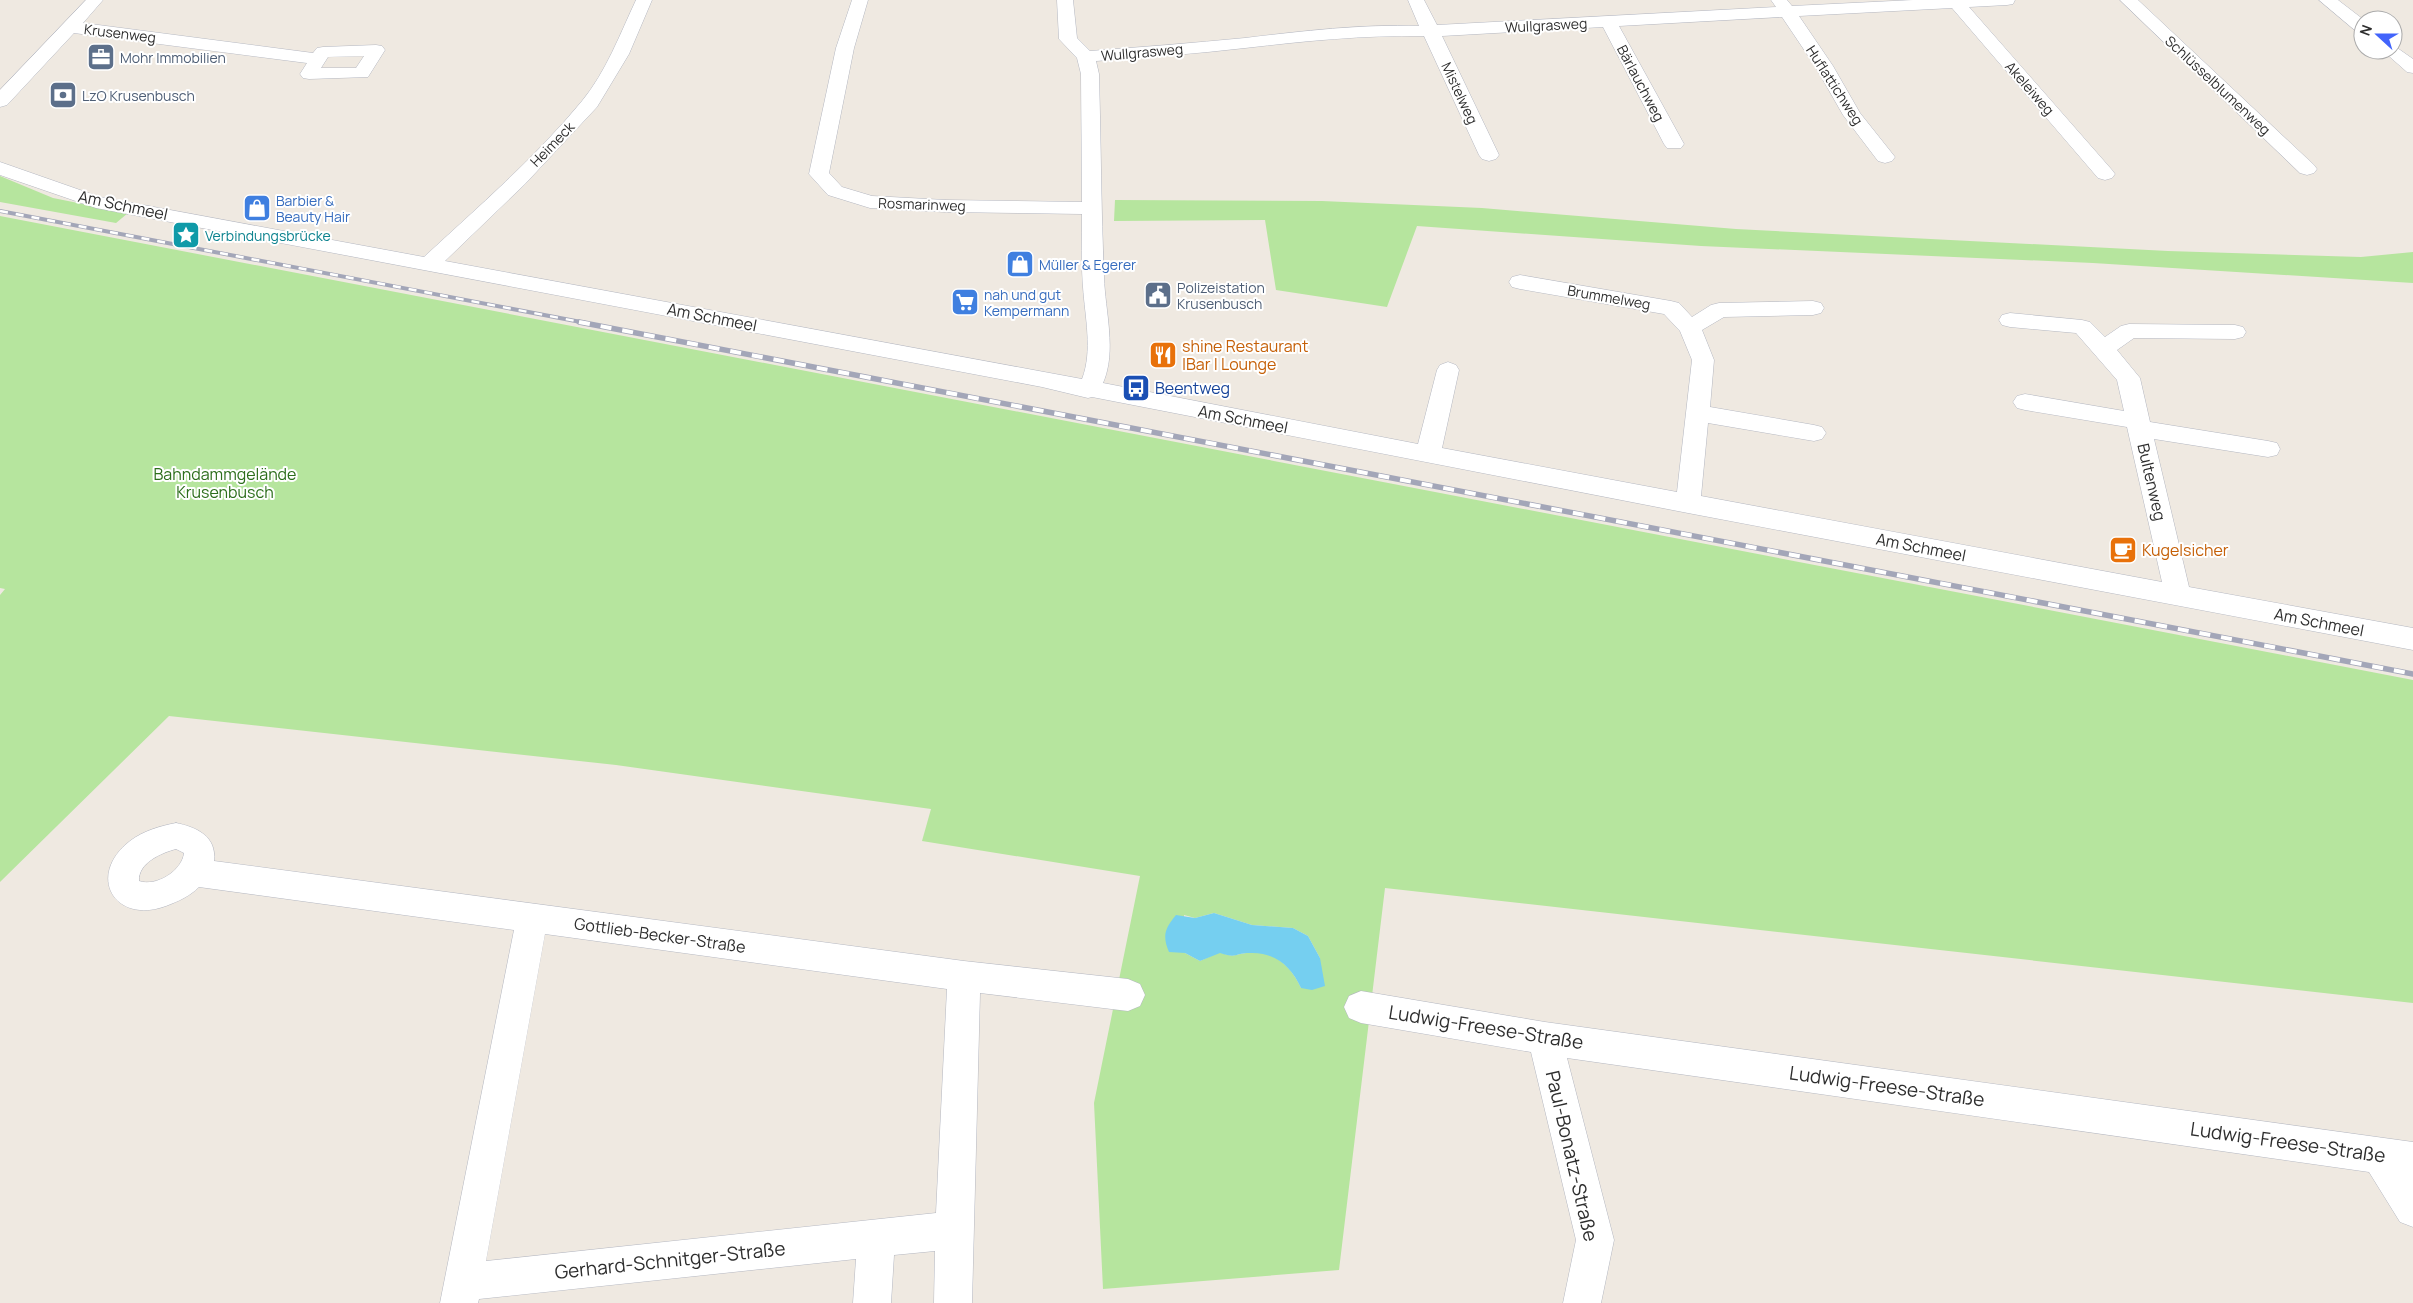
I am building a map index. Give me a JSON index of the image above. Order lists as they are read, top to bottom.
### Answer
{
  "streets": {
    "street": [
      "Wullgrasweg",
      "Krusenweg",
      "Bärlauchweg",
      "Huflattichweg",
      "Schlüsselblumenweg",
      "Akeleiweg",
      "Mistelweg",
      "Heimeck",
      "Rosmarinweg",
      "Am Schmeel",
      "Brummelweg",
      "Bultenweg",
      "Gottlieb-Becker-Straße",
      "Ludwig-Freese-Straße",
      "Paul-Bonatz-Straße",
      "Gerhard-Schnitger-Straße"
    ]
  },
  "crossings": [
    ["Wullgrasweg", "Bärlauchweg"],
    ["Wullgrasweg", "Huflattichweg"],
    ["Wullgrasweg", "Akeleiweg"],
    ["Wullgrasweg", "Mistelweg"],
    ["Heimeck", "Am Schmeel"],
    ["Am Schmeel", "Brummelweg"],
    ["Am Schmeel", "Bultenweg"],
    ["Gottlieb-Becker-Straße", "Gerhard-Schnitger-Straße"],
    ["Ludwig-Freese-Straße", "Paul-Bonatz-Straße"]
  ],
  "parks": ["Bahndammgelände Krusenbusch"],
  "places": {
    "office": ["Mohr Immobilien"],
    "bank": ["LzO Krusenbusch"],
    "shop": ["Barbier & Beauty Hair", "Müller & Egerer"],
    "place": ["Verbindungsbrücke"],
    "public building": ["Polizeistation Krusenbusch"],
    "supermarket": ["nah und gut Kempermann"],
    "restaurant": ["shine Restaurant |Bar | Lounge"],
    "bus stop": ["Beentweg"],
    "cafe": ["Kugelsicher"]
  },
  "north": "left"
}
